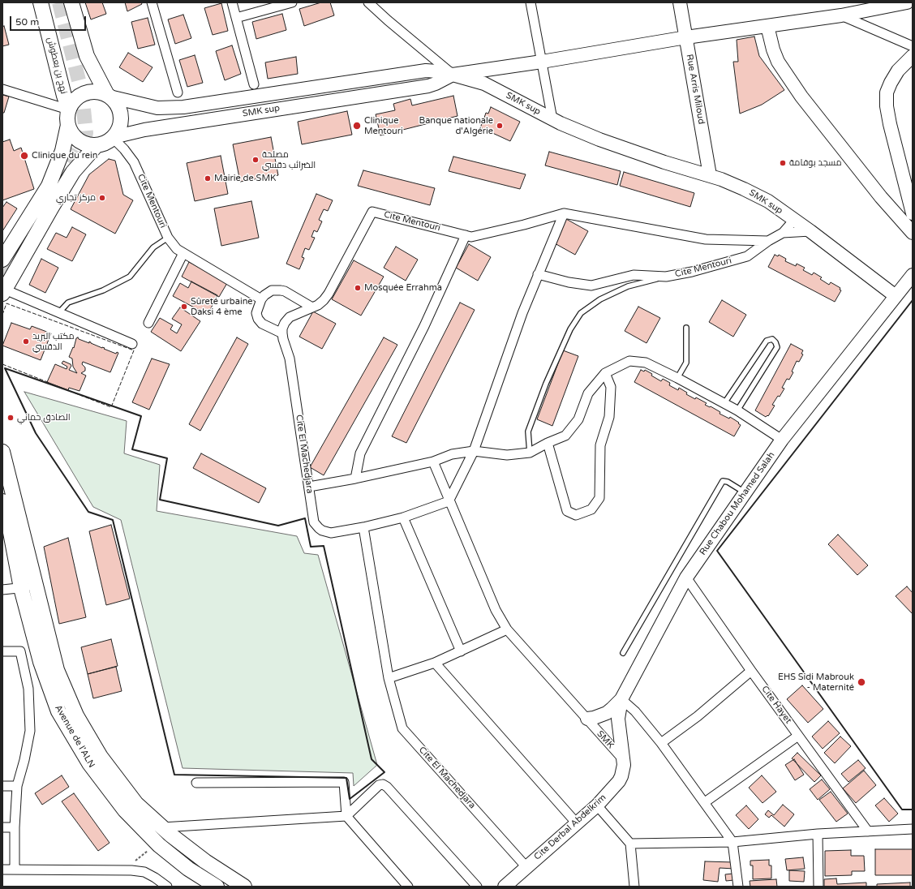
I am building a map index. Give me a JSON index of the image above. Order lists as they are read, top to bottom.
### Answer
{
  "streets": {
    "main road": [
      "نهج بن بعطوش",
      "Rue Arris Miloud",
      "SMK sup",
      "Rue Chabou Mohamed Salah",
      "Avenue de l'ALN",
      "Cite Derbal Abdelkrim"
    ],
    "street": [
      "Cite Mentouri",
      "Cite El Machedjara",
      "Cite Hayet",
      "SMK"
    ]
  },
  "crossings": [
    ["نهج بن بعطوش", "SMK sup"],
    ["نهج بن بعطوش", "Cite Mentouri"],
    ["Rue Arris Miloud", "SMK sup"],
    ["SMK sup", "Cite Mentouri"],
    ["SMK sup", "Rue Chabou Mohamed Salah"],
    ["Cite Mentouri", "Cite El Machedjara"],
    ["Cite El Machedjara", "Cite Derbal Abdelkrim"],
    ["Rue Chabou Mohamed Salah", "Cite Hayet"],
    ["Rue Chabou Mohamed Salah", "SMK"],
    ["Rue Chabou Mohamed Salah", "Cite Derbal Abdelkrim"],
    ["SMK", "Cite Derbal Abdelkrim"]
  ],
  "places": [
    "Clinique Mentouri",
    "Banque nationale d'Algérie",
    "Clinique du rein",
    "مصلحة الضرائب دقسي",
    "مسجد بوفامة",
    "Mairie de SMK",
    "مركز تجاري",
    "Mosquée Errahma",
    "Sûreté urbaine Daksi 4 ème",
    "مكتب البريد الدقسي",
    "الصادق حماني",
    "EHS Sidi Mabrouk - Maternité"
  ],
  "scale_bar": "50 m"
}
